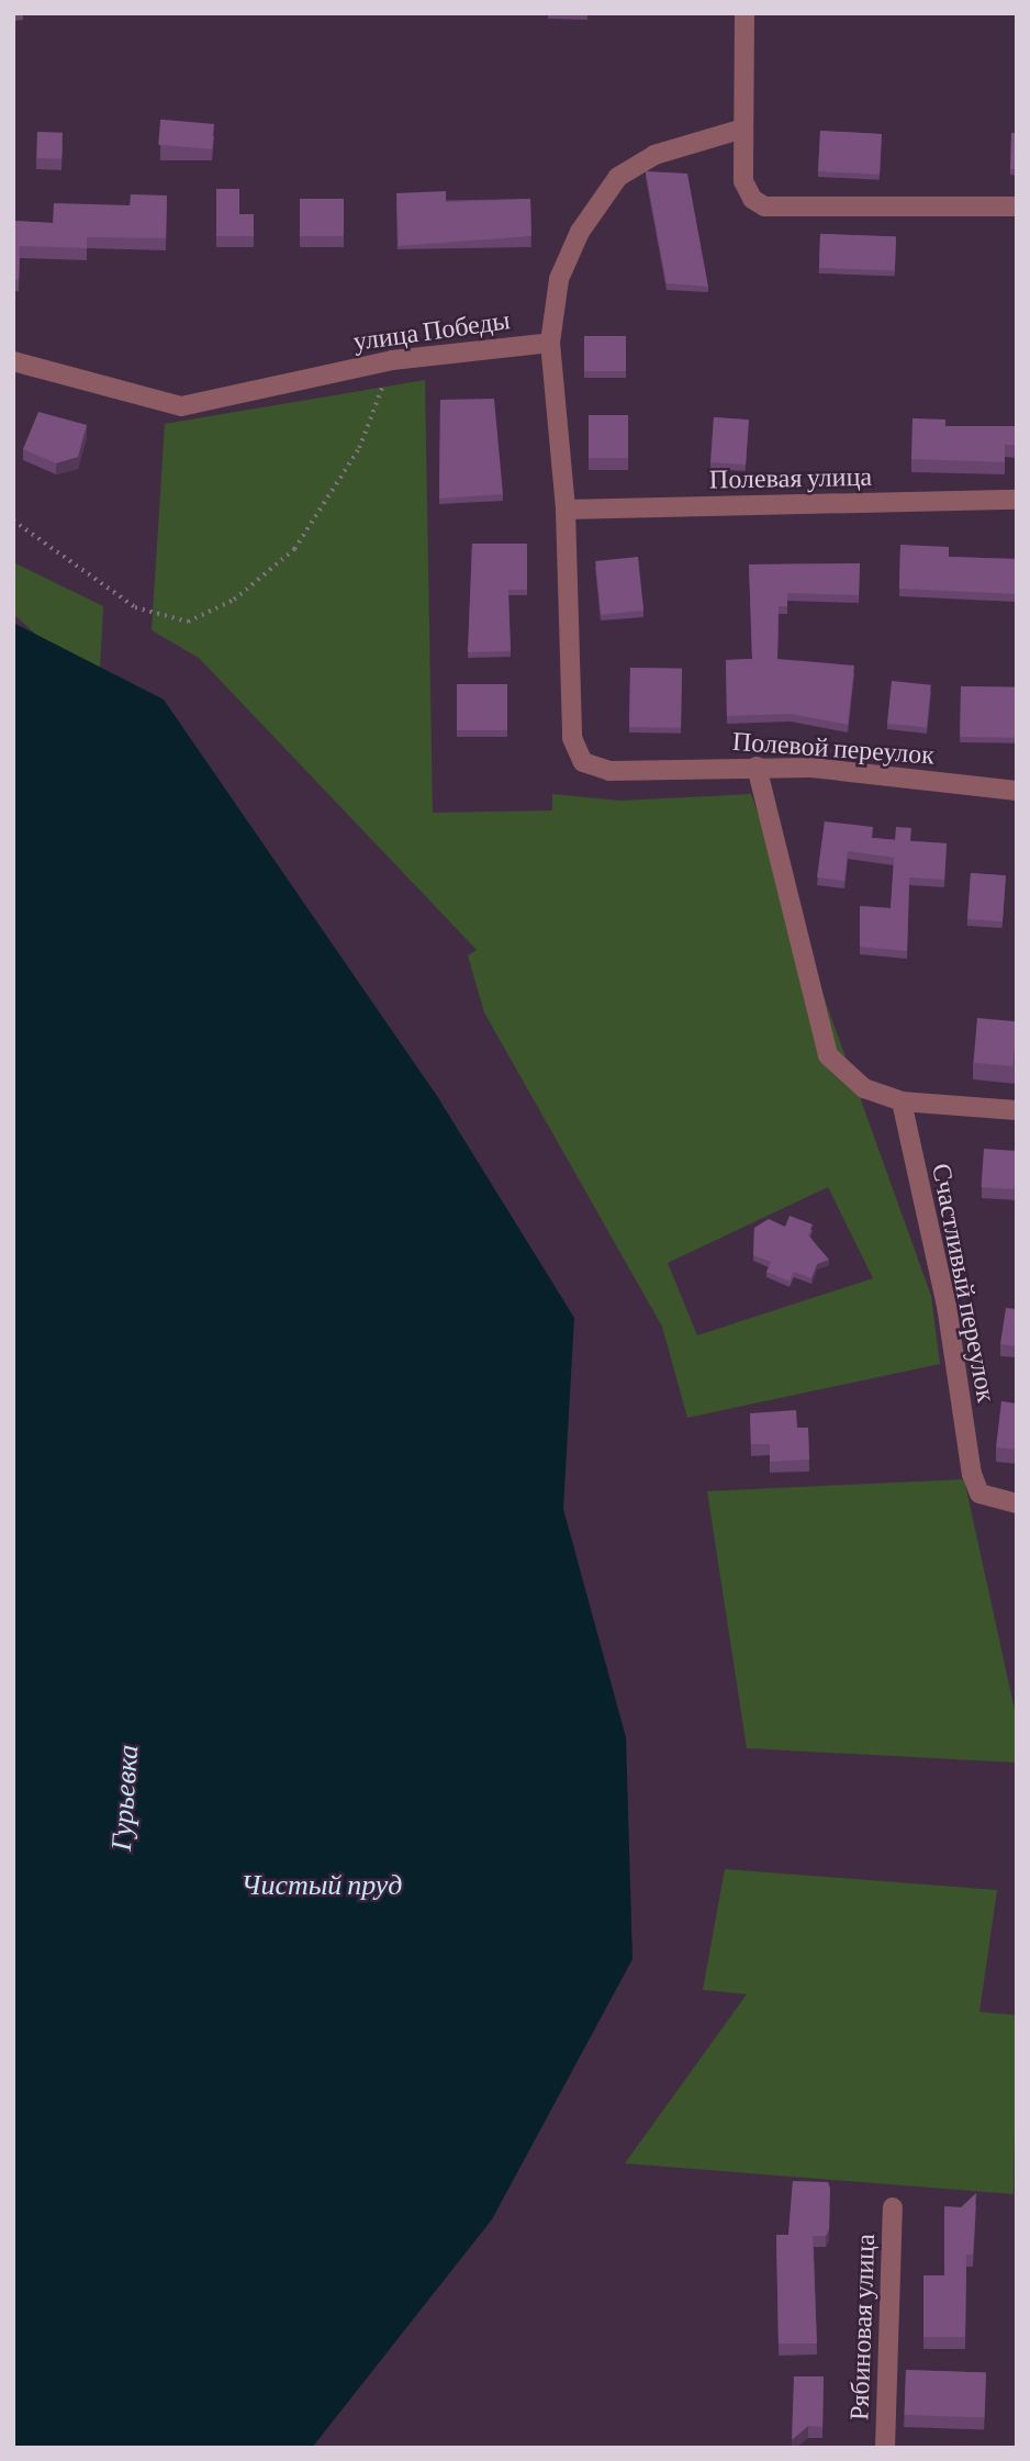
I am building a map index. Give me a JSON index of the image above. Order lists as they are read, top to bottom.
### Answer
{
  "streets": {
    "street": [
      "улица Победы",
      "Полевая улица",
      "Полевой переулок",
      "Счастливый переулок",
      "Рябиновая улица"
    ]
  },
  "crossings": [
    ["Полевая улица", "Полевой переулок"]
  ],
  "water": ["Гурьевка", "Чистый пруд"]
}
